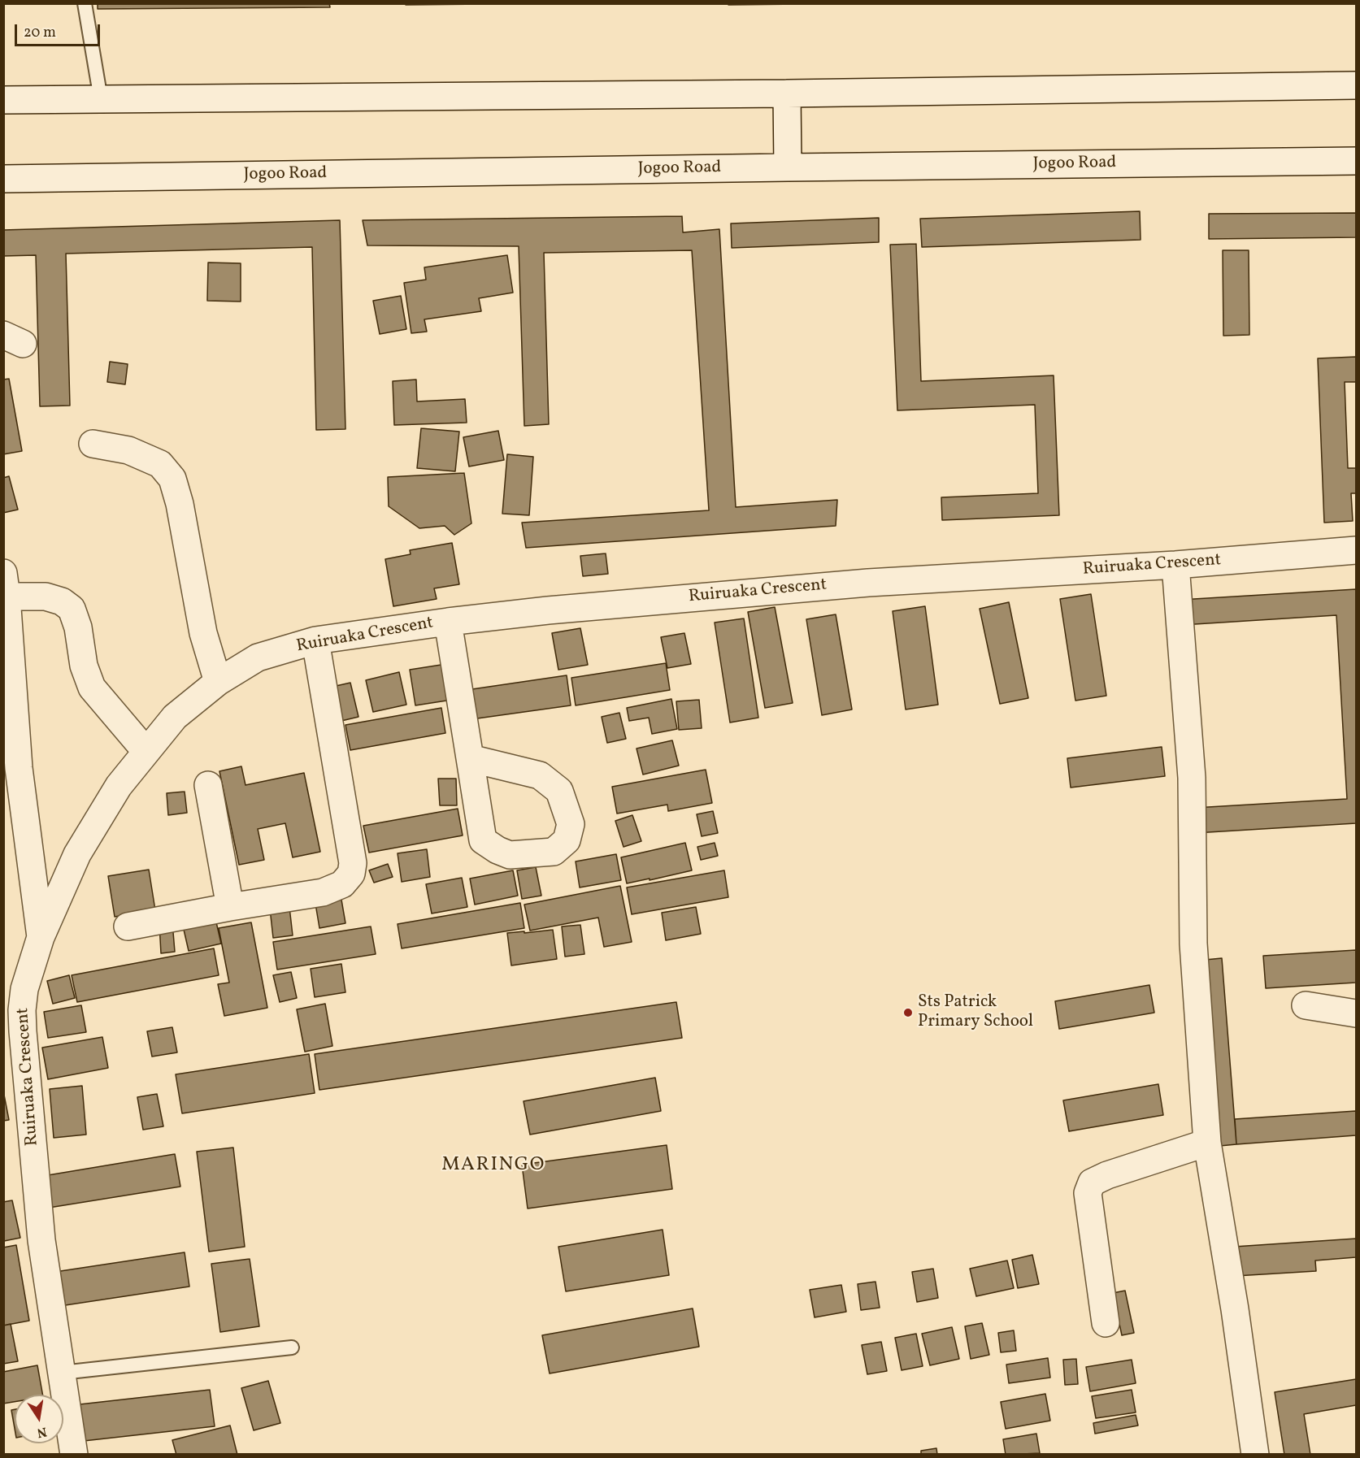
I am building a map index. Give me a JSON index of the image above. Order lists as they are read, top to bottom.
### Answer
{
  "streets": {
    "street": ["Jogoo Road", "Ruiruaka Crescent"]
  },
  "districts": ["MARINGO"],
  "places": ["Sts Patrick Primary School"],
  "scale_bar": "20 m",
  "north": "bottom"
}
